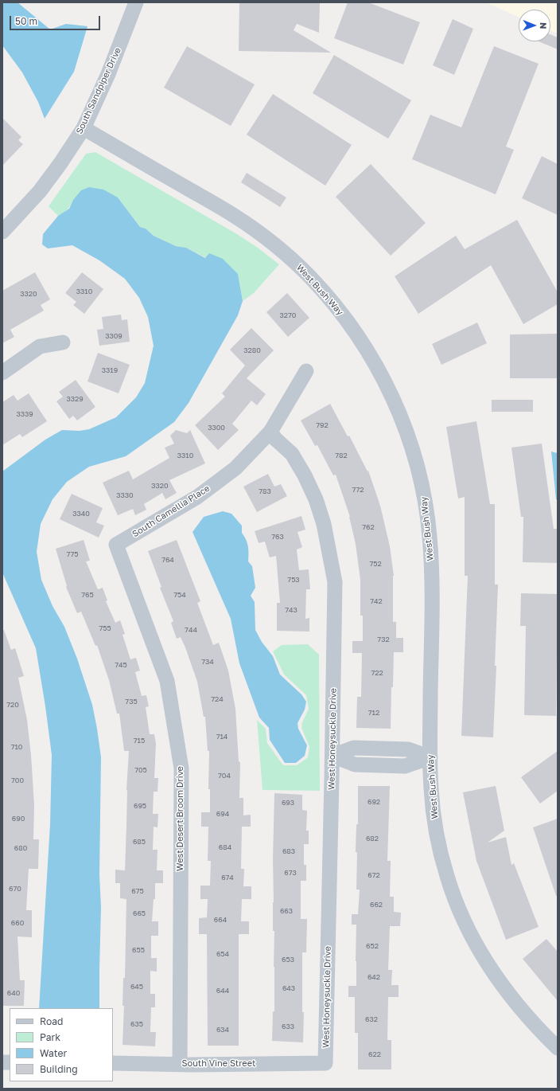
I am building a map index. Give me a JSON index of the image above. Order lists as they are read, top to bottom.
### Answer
{
  "streets": {
    "street": [
      "South Sandpiper Drive",
      "West Bush Way",
      "South Camellia Place",
      "West Honeysuckle Drive",
      "West Desert Broom Drive",
      "South Vine Street"
    ]
  },
  "crossings": [
    ["South Sandpiper Drive", "West Bush Way"],
    ["South Camellia Place", "West Honeysuckle Drive"],
    ["South Camellia Place", "West Desert Broom Drive"],
    ["West Honeysuckle Drive", "South Vine Street"],
    ["West Desert Broom Drive", "South Vine Street"]
  ],
  "house_numbers": [
    "3310",
    "3320",
    "3270",
    "3309",
    "3280",
    "3319",
    "3329",
    "3339",
    "792",
    "3300",
    "3310",
    "782",
    "3320",
    "772",
    "783",
    "3330",
    "3340",
    "762",
    "763",
    "775",
    "764",
    "752",
    "753",
    "765",
    "754",
    "742",
    "743",
    "755",
    "744",
    "732",
    "734",
    "745",
    "722",
    "724",
    "735",
    "720",
    "712",
    "714",
    "715",
    "710",
    "705",
    "704",
    "700",
    "692",
    "693",
    "695",
    "694",
    "690",
    "682",
    "685",
    "684",
    "680",
    "683",
    "673",
    "672",
    "674",
    "670",
    "675",
    "662",
    "663",
    "665",
    "664",
    "660",
    "652",
    "655",
    "654",
    "653",
    "642",
    "645",
    "643",
    "644",
    "640",
    "632",
    "635",
    "633",
    "634",
    "622"
  ],
  "legend": [
    "Road",
    "Park",
    "Water",
    "Building"
  ],
  "scale_bar": "50 m",
  "north": "right"
}
